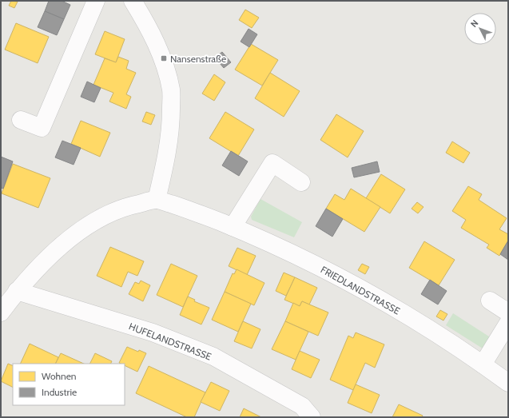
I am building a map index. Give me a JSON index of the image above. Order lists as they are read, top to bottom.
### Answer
{
  "streets": {
    "street": ["FRIEDLANDSTRASSE", "HUFELANDSTRASSE"]
  },
  "crossings": [
    ["FRIEDLANDSTRASSE", "HUFELANDSTRASSE"]
  ],
  "places": {
    "transit": ["Nansenstraße"]
  },
  "legend": ["Wohnen", "Industrie"],
  "north": "top left"
}
